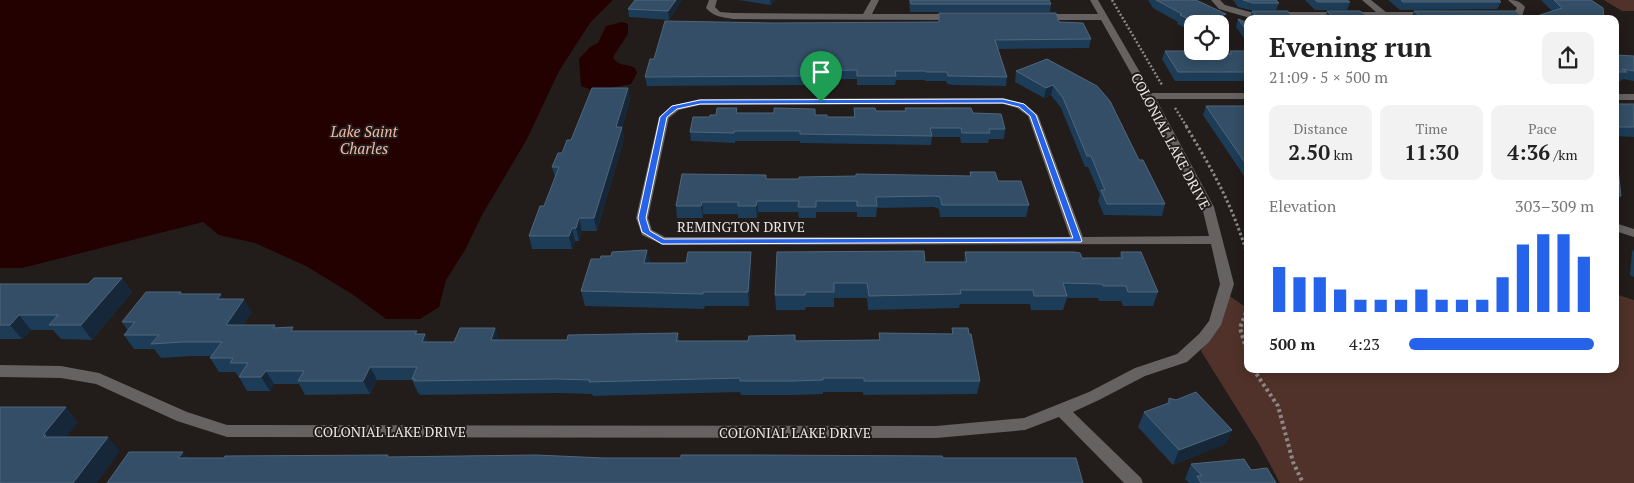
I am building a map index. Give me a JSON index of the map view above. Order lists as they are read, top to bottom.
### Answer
{
  "streets": {
    "street": ["COLONIAL LAKE DRIVE", "REMINGTON DRIVE"]
  },
  "crossings": [
    ["COLONIAL LAKE DRIVE", "REMINGTON DRIVE"]
  ],
  "water": ["Lake Saint Charles"],
  "page": {
    "heading": ["Evening run", "21:09 · 5 × 500 m"],
    "stats": [
      ["Distance", "2.50 km"],
      ["Time", "11:30"],
      ["Pace", "4:36 /km"]
    ],
    "chart": ["Elevation", "303–309 m"],
    "list": [
      {
        "name": "500 m",
        "note": "4:23"
      }
    ]
  }
}
